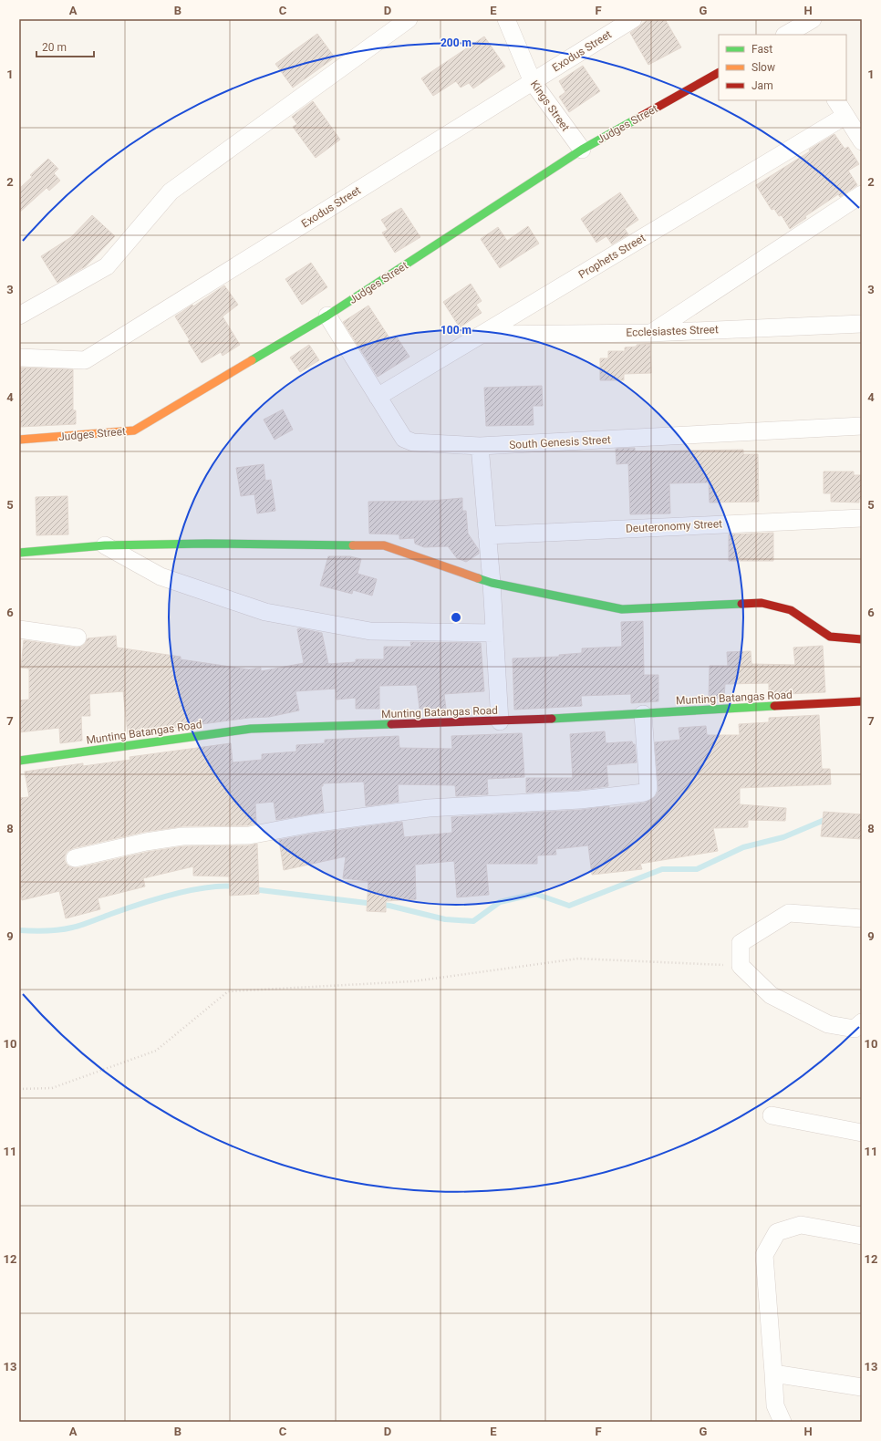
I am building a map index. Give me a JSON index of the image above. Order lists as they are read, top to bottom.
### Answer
{
  "streets": {
    "street": [
      "Exodus Street",
      "Kings Street",
      "Judges Street",
      "Prophets Street",
      "Ecclesiastes Street",
      "South Genesis Street",
      "Deuteronomy Street",
      "Munting Batangas Road"
    ]
  },
  "crossings": [
    ["Exodus Street", "Kings Street"],
    ["Kings Street", "Judges Street"],
    ["Judges Street", "South Genesis Street"],
    ["Prophets Street", "Ecclesiastes Street"],
    ["Prophets Street", "South Genesis Street"]
  ],
  "legend": ["Fast", "Slow", "Jam"],
  "scale_bar": "20 m",
  "grid": {
    "columns": [
      "A",
      "B",
      "C",
      "D",
      "E",
      "F",
      "G",
      "H"
    ],
    "rows": [
      "1",
      "2",
      "3",
      "4",
      "5",
      "6",
      "7",
      "8",
      "9",
      "10",
      "11",
      "12",
      "13"
    ]
  },
  "rings": ["200 m", "100 m"]
}
